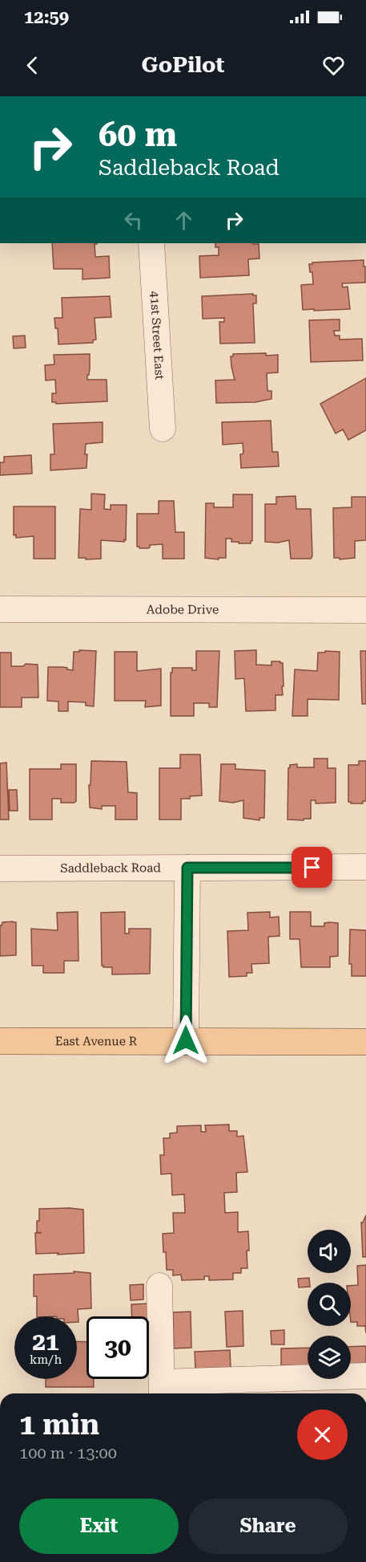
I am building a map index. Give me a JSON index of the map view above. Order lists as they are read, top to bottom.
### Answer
{
  "streets": {
    "main road": ["East Avenue R"],
    "street": ["41st Street East", "Adobe Drive", "Saddleback Road"]
  },
  "page": {
    "status": "12:59",
    "header": "GoPilot",
    "turn": ["60 m", "Saddleback Road"],
    "speed": "21 km/h",
    "limit": "30",
    "heading": ["1 min", "100 m · 13:00"],
    "buttons": ["Exit", "Share"]
  }
}
